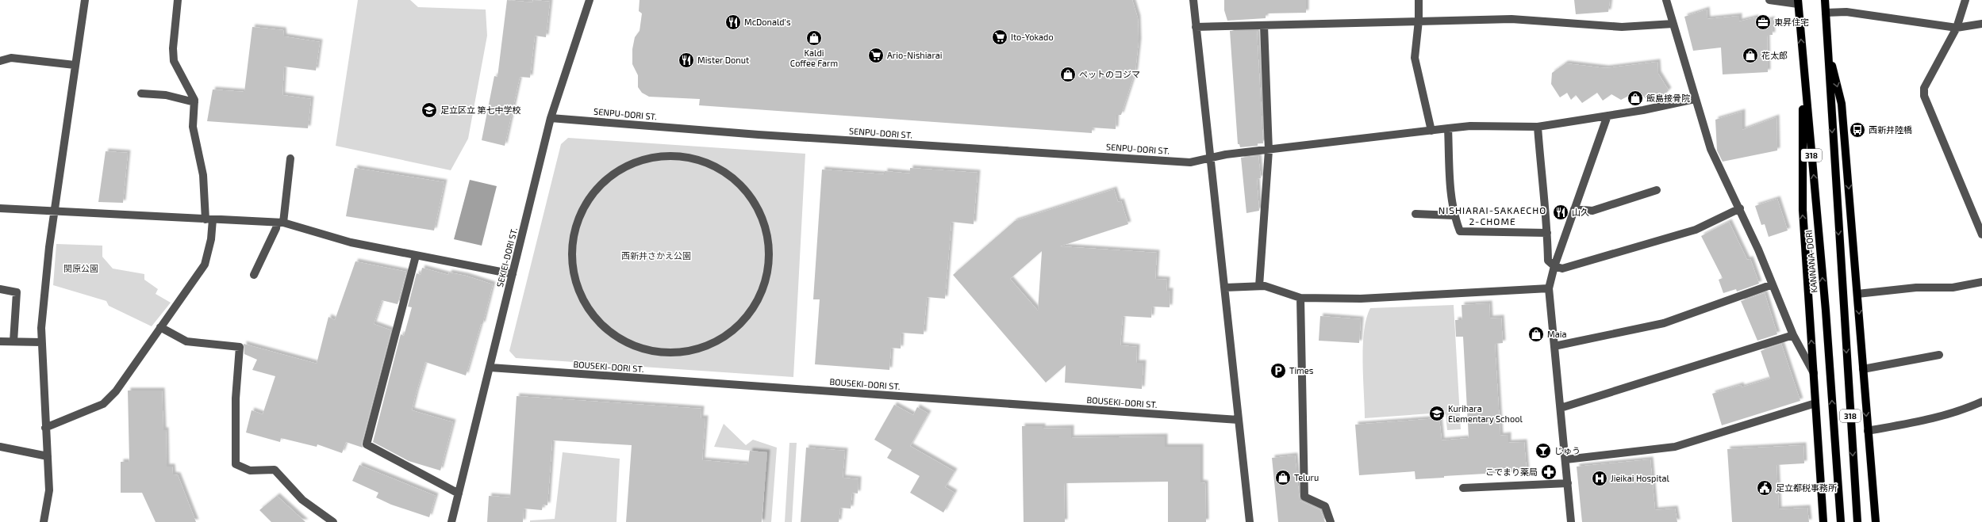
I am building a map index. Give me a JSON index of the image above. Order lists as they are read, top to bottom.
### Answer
{
  "streets": {
    "main road": ["318", "KANNANA-DORI"],
    "street": ["SENPU-DORI ST.", "SEKIEI-DORI ST.", "BOUSEKI-DORI ST."]
  },
  "crossings": [
    ["SENPU-DORI ST.", "SEKIEI-DORI ST."],
    ["SEKIEI-DORI ST.", "BOUSEKI-DORI ST."]
  ],
  "districts": ["NISHIARAI-SAKAECHO 2-CHOME"],
  "parks": ["西新井さかえ公園", "関原公園"],
  "places": {
    "restaurant": ["McDonald's", "Mister Donut", "山久"],
    "office": ["東昇住宅"],
    "supermarket": ["Ito-Yokado", "Ario-Nishiarai"],
    "shop": [
      "Kaldi Coffee Farm",
      "花太郎",
      "ペットのコジマ",
      "飯島接骨院",
      "Maia",
      "Teluru"
    ],
    "school or university": ["足立区立 第七中学校", "Kurihara Elementary School"],
    "bus stop": ["西新井陸橋"],
    "parking": ["Times"],
    "bar": ["じゅう"],
    "pharmacy": ["こでまり薬局"],
    "hospital": ["Jieikai Hospital"],
    "public building": ["足立都税事務所"]
  }
}
